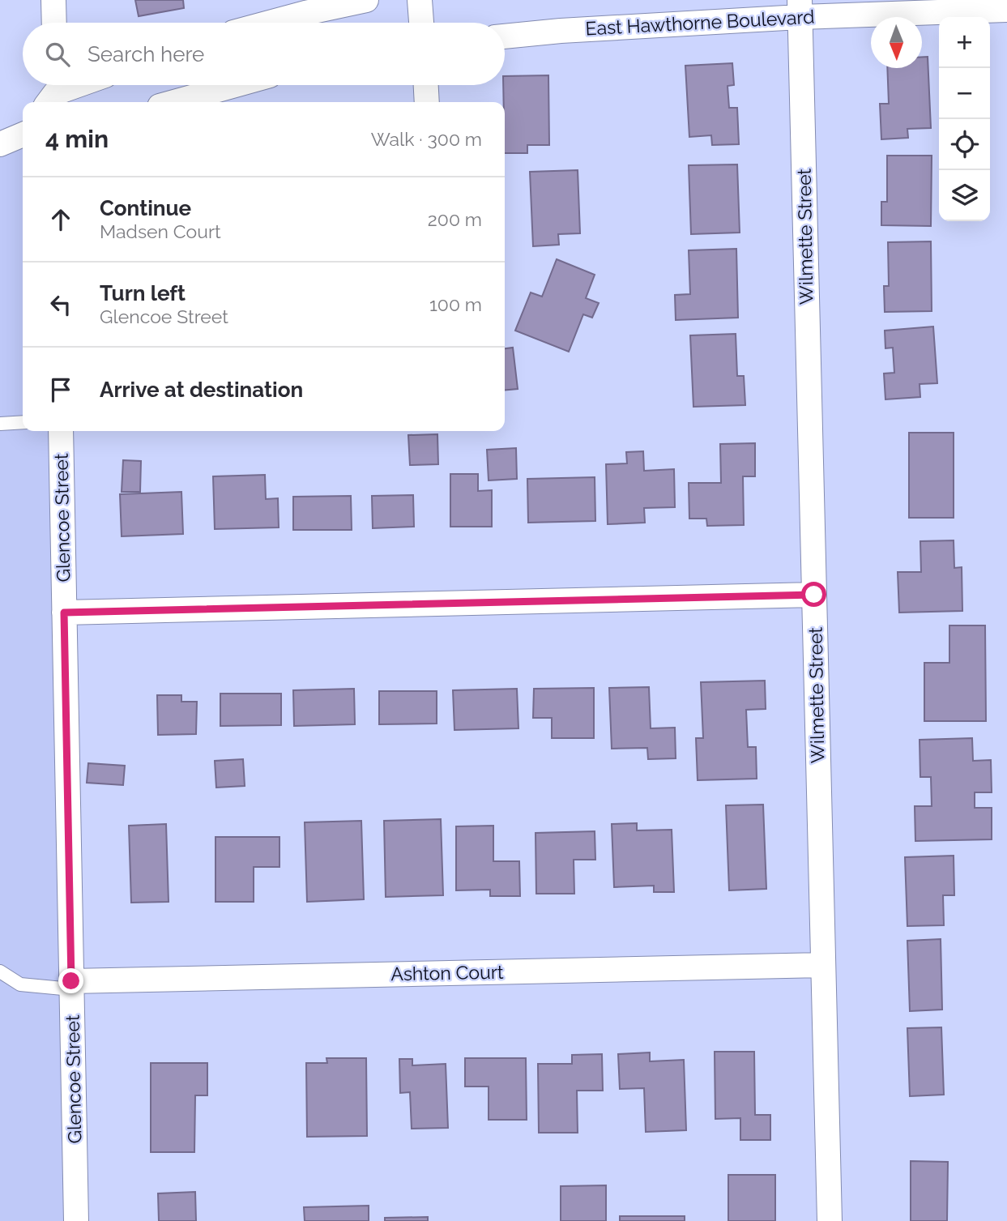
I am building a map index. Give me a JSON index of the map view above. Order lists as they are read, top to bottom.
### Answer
{
  "streets": {
    "street": [
      "East Hawthorne Boulevard",
      "Wilmette Street",
      "Glencoe Street",
      "Ashton Court"
    ]
  },
  "crossings": [
    ["East Hawthorne Boulevard", "Wilmette Street"],
    ["Wilmette Street", "Ashton Court"],
    ["Glencoe Street", "Ashton Court"]
  ],
  "north": "bottom",
  "page": {
    "map_buttons": ["+", "−"],
    "search": "Search here",
    "heading": ["4 min", "Walk · 300 m"],
    "list": [
      ["Continue", "Madsen Court", "200 m"],
      ["Turn left", "Glencoe Street", "100 m"],
      "Arrive at destination"
    ]
  }
}
